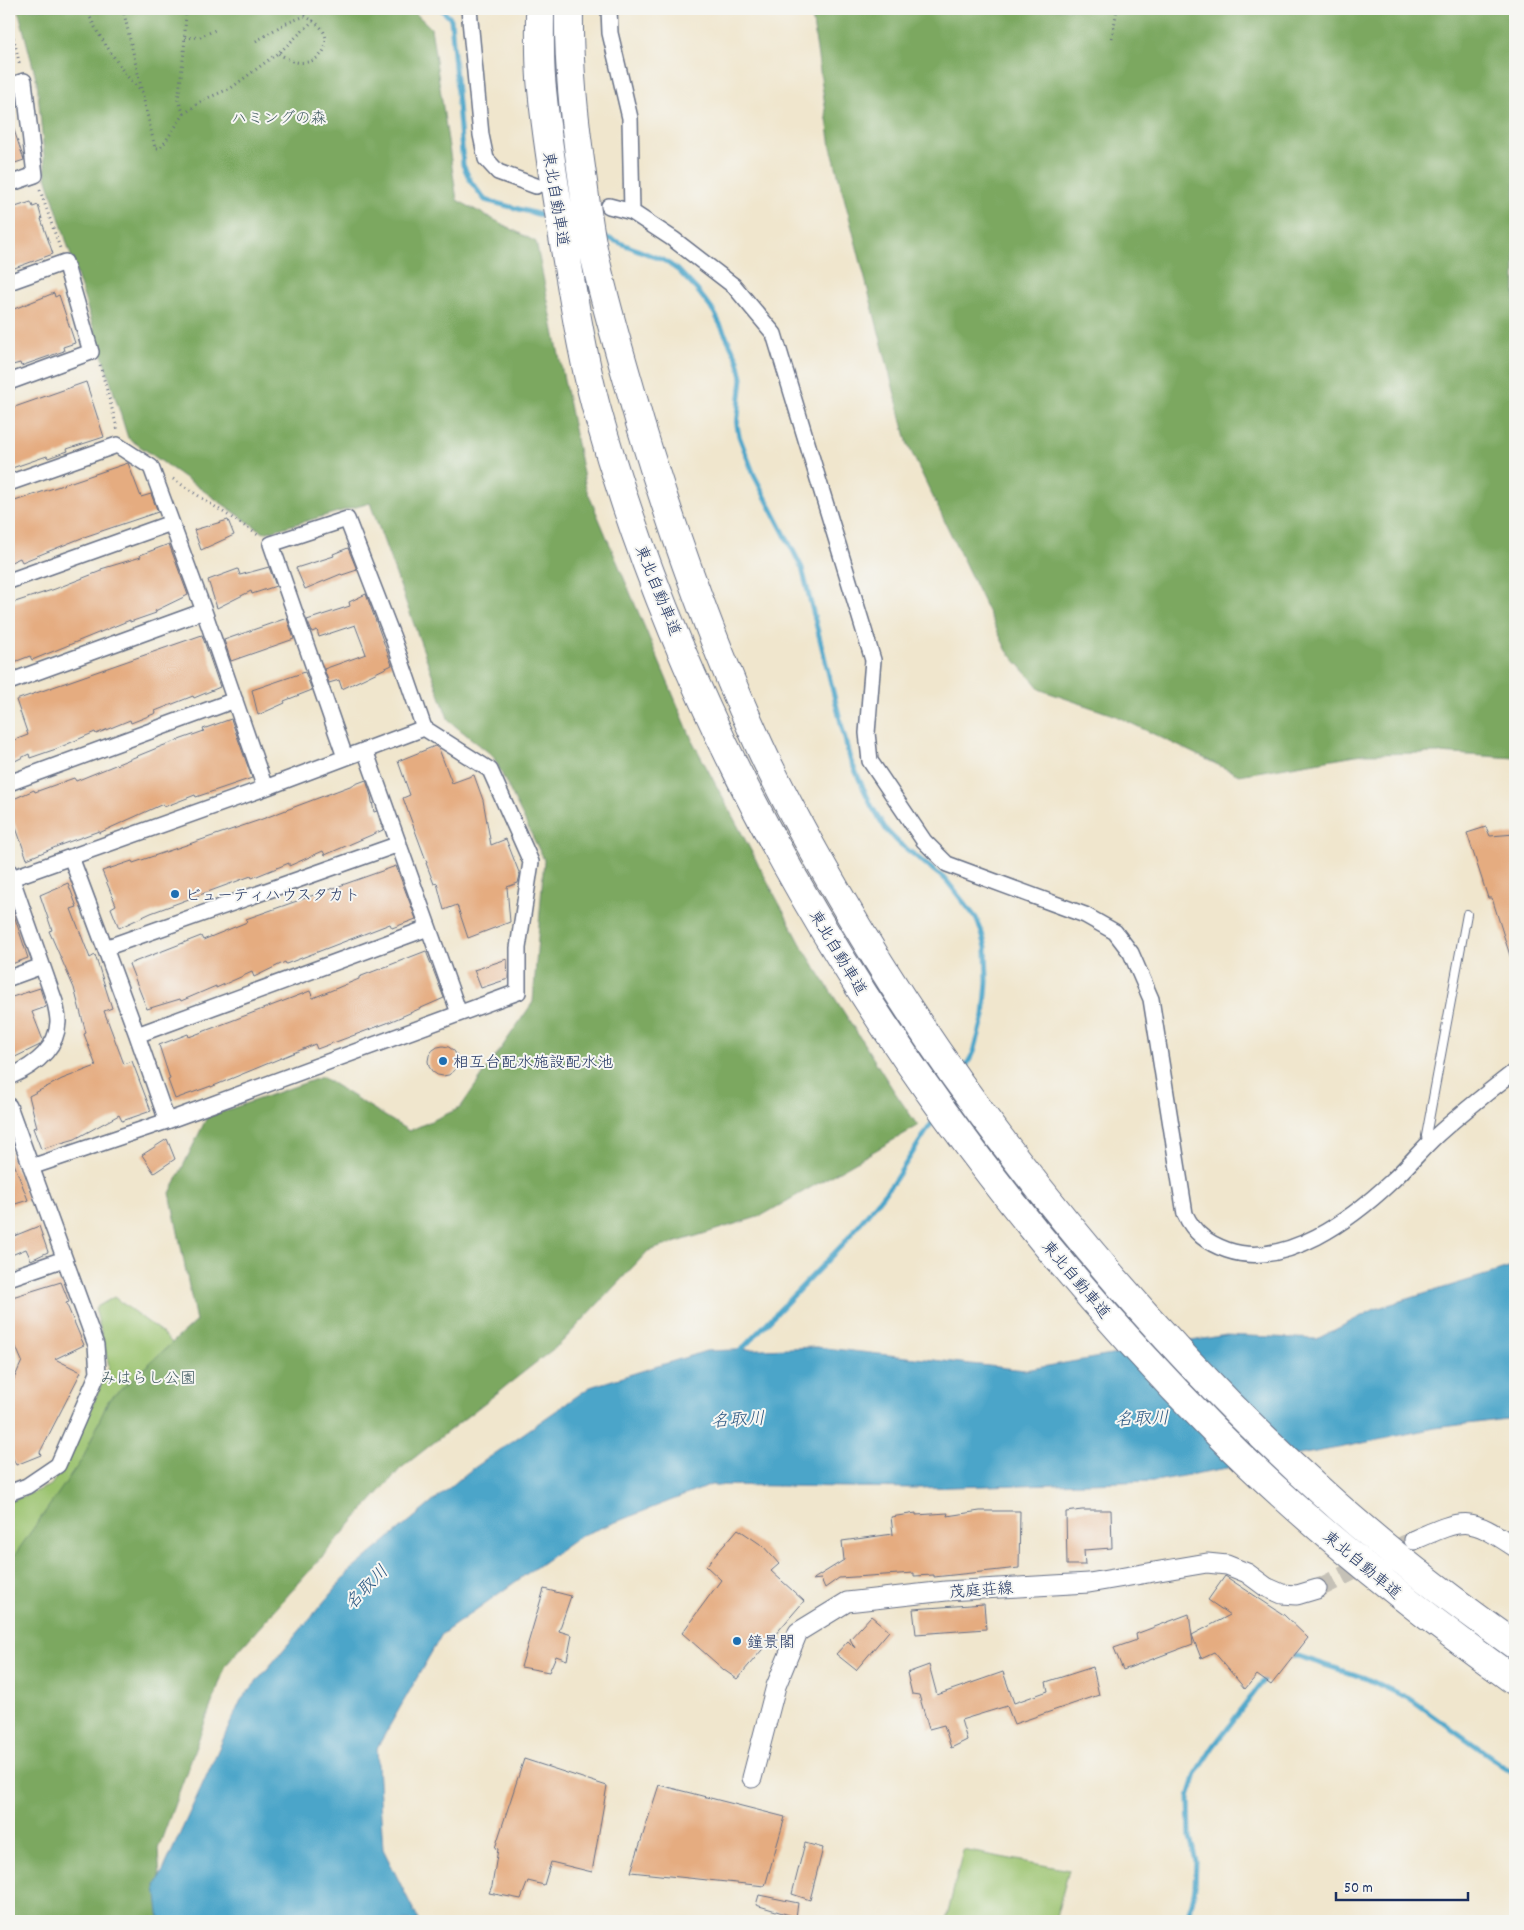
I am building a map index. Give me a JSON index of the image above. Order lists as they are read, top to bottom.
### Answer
{
  "streets": {
    "highway": ["東北自動車道"],
    "street": ["茂庭荘線"]
  },
  "water": ["名取川"],
  "parks": ["ハミングの森", "みはらし公園"],
  "places": ["ビューティハウスタカト", "相互台配水施設配水池", "鐘景閣"],
  "scale_bar": "50 m"
}
